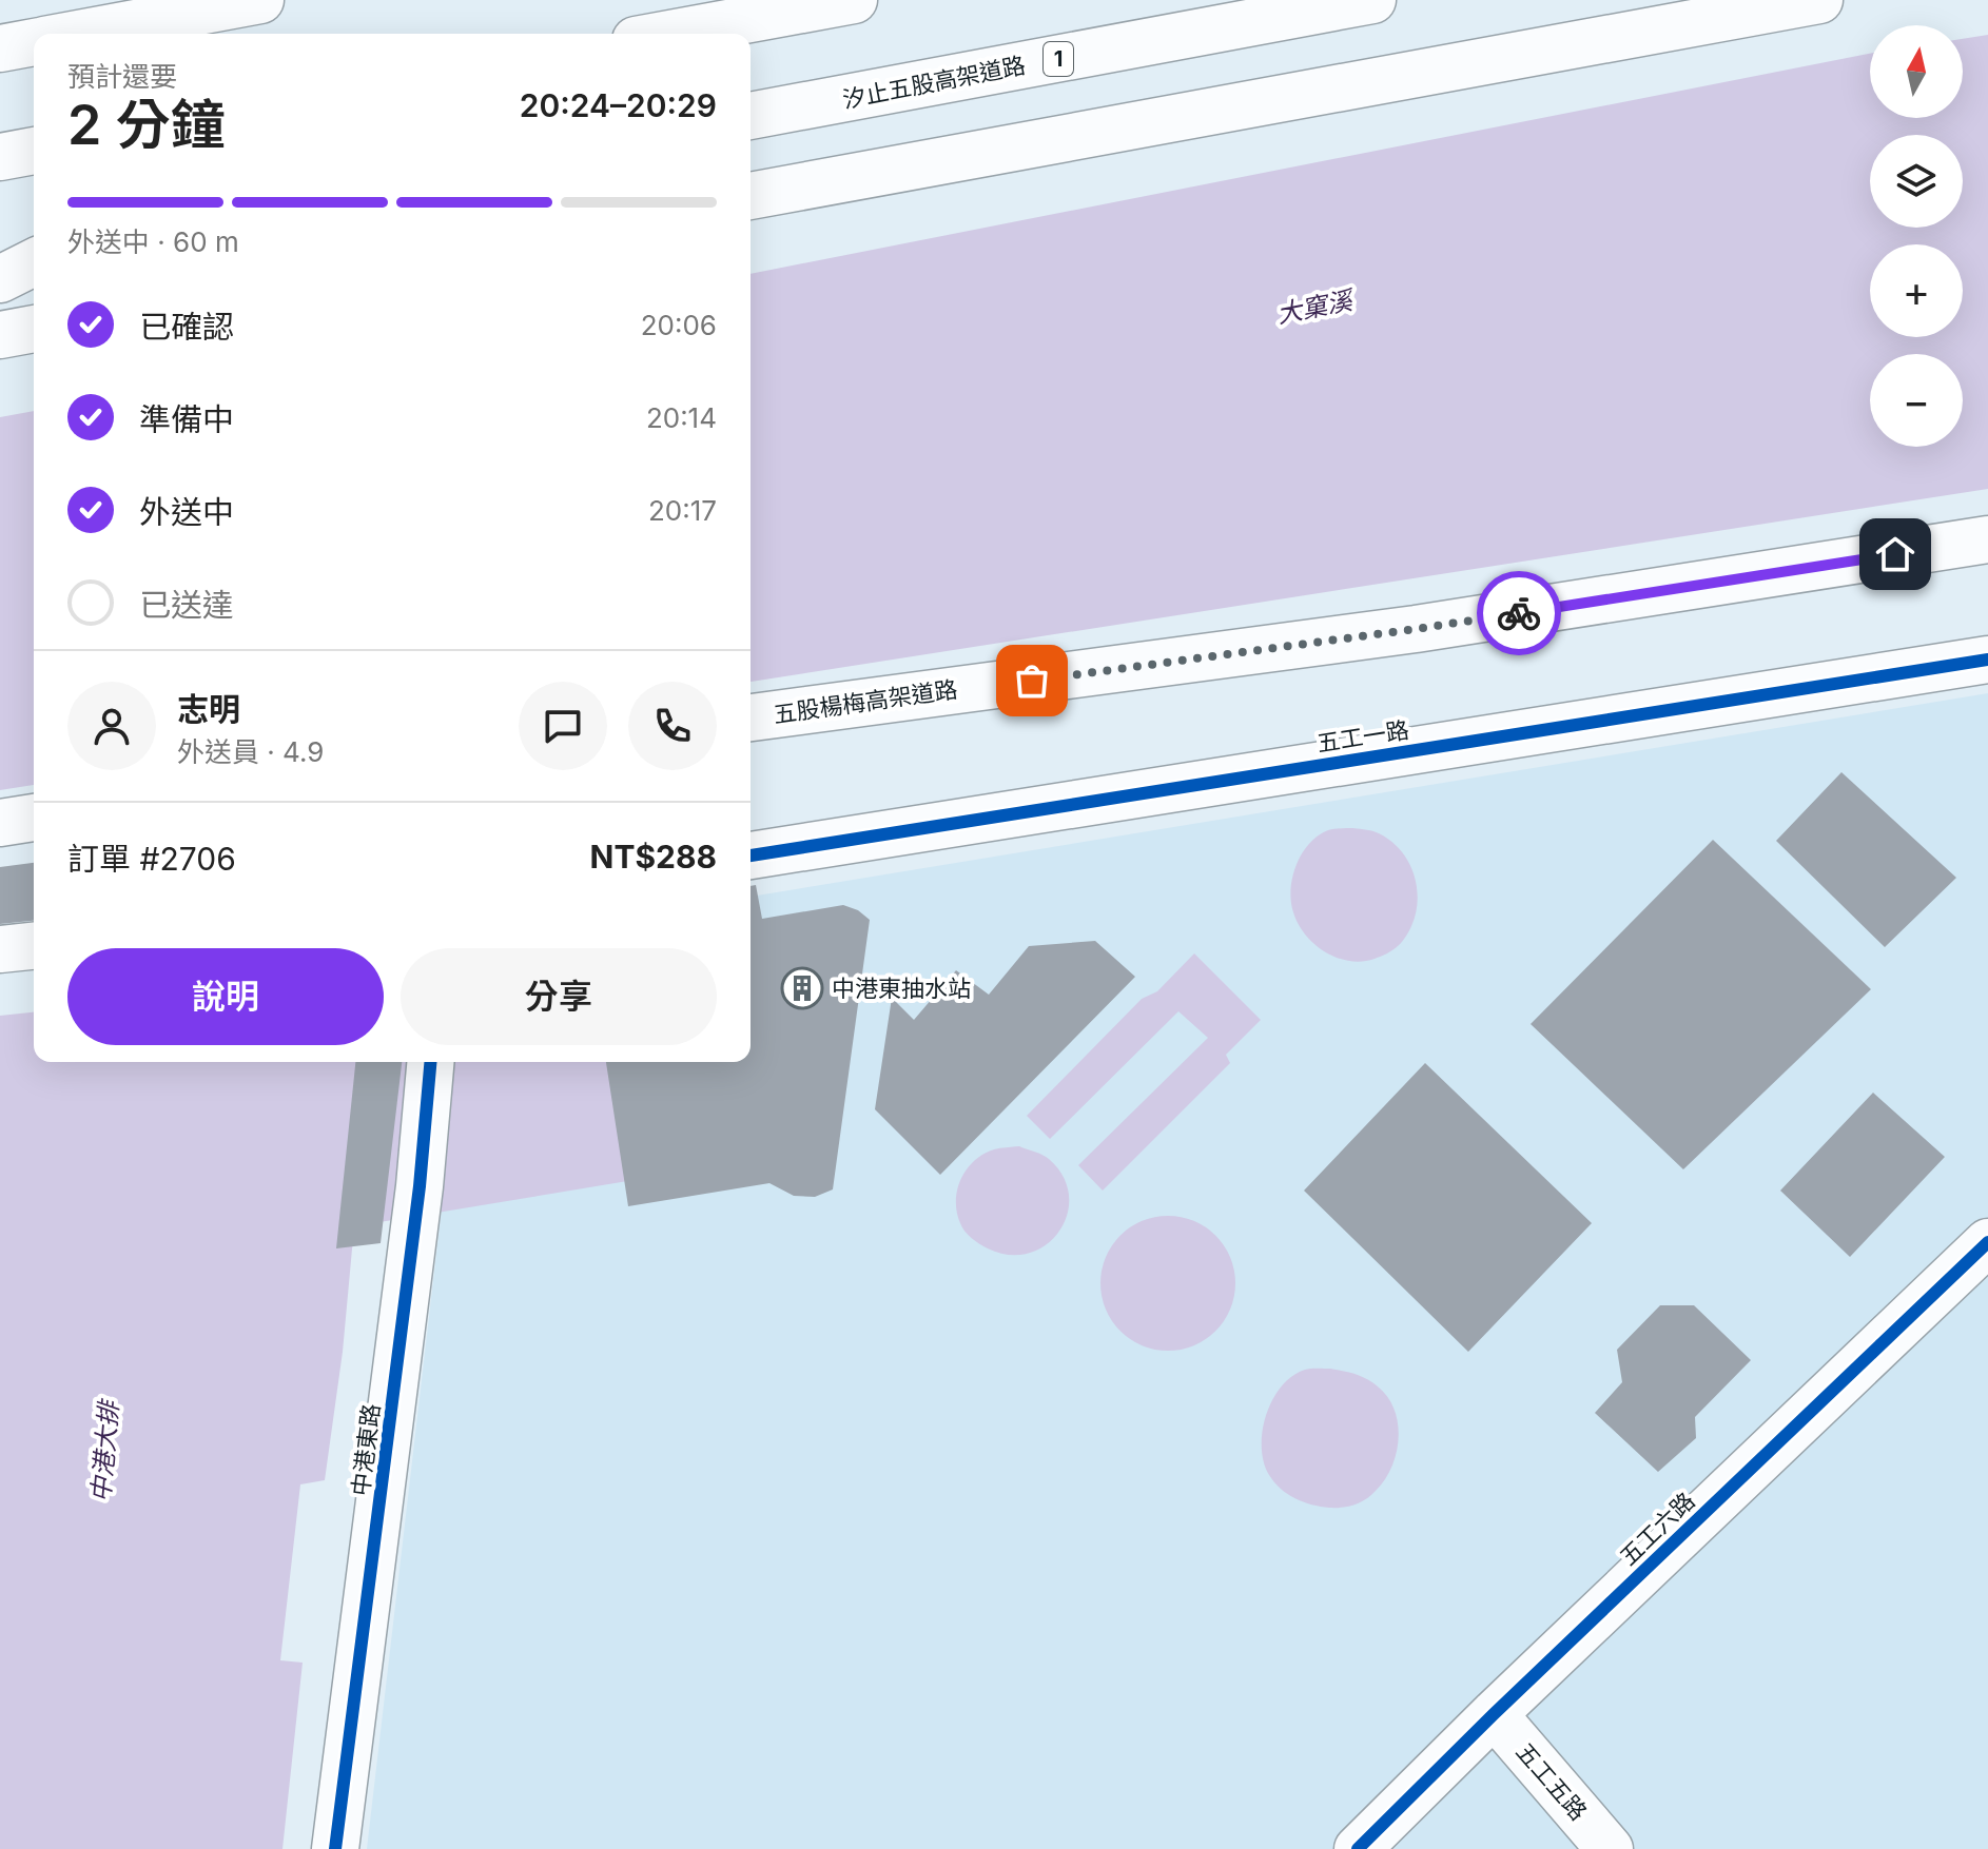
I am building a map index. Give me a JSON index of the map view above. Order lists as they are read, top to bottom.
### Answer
{
  "streets": {
    "main road": [
      "1",
      "汐止五股高架道路",
      "五股楊梅高架道路",
      "五工一路",
      "中港東路",
      "五工六路",
      "五工五路"
    ]
  },
  "crossings": [
    ["五工六路", "五工五路"]
  ],
  "water": ["大窠溪", "中港大排"],
  "places": {
    "building": ["中港東抽水站"]
  },
  "north": "top",
  "page": {
    "map_buttons": ["+", "−"],
    "heading": ["2 分鐘", "預計還要", "20:24–20:29"],
    "panel": [
      "志明",
      "外送員 · 4.9",
      "訂單 #2706",
      "NT$288"
    ],
    "bar": "外送中 · 60 m",
    "list": [
      ["已確認", "20:06"],
      ["準備中", "20:14"],
      ["外送中", "20:17"],
      "已送達"
    ],
    "buttons": ["說明", "分享"]
  }
}
